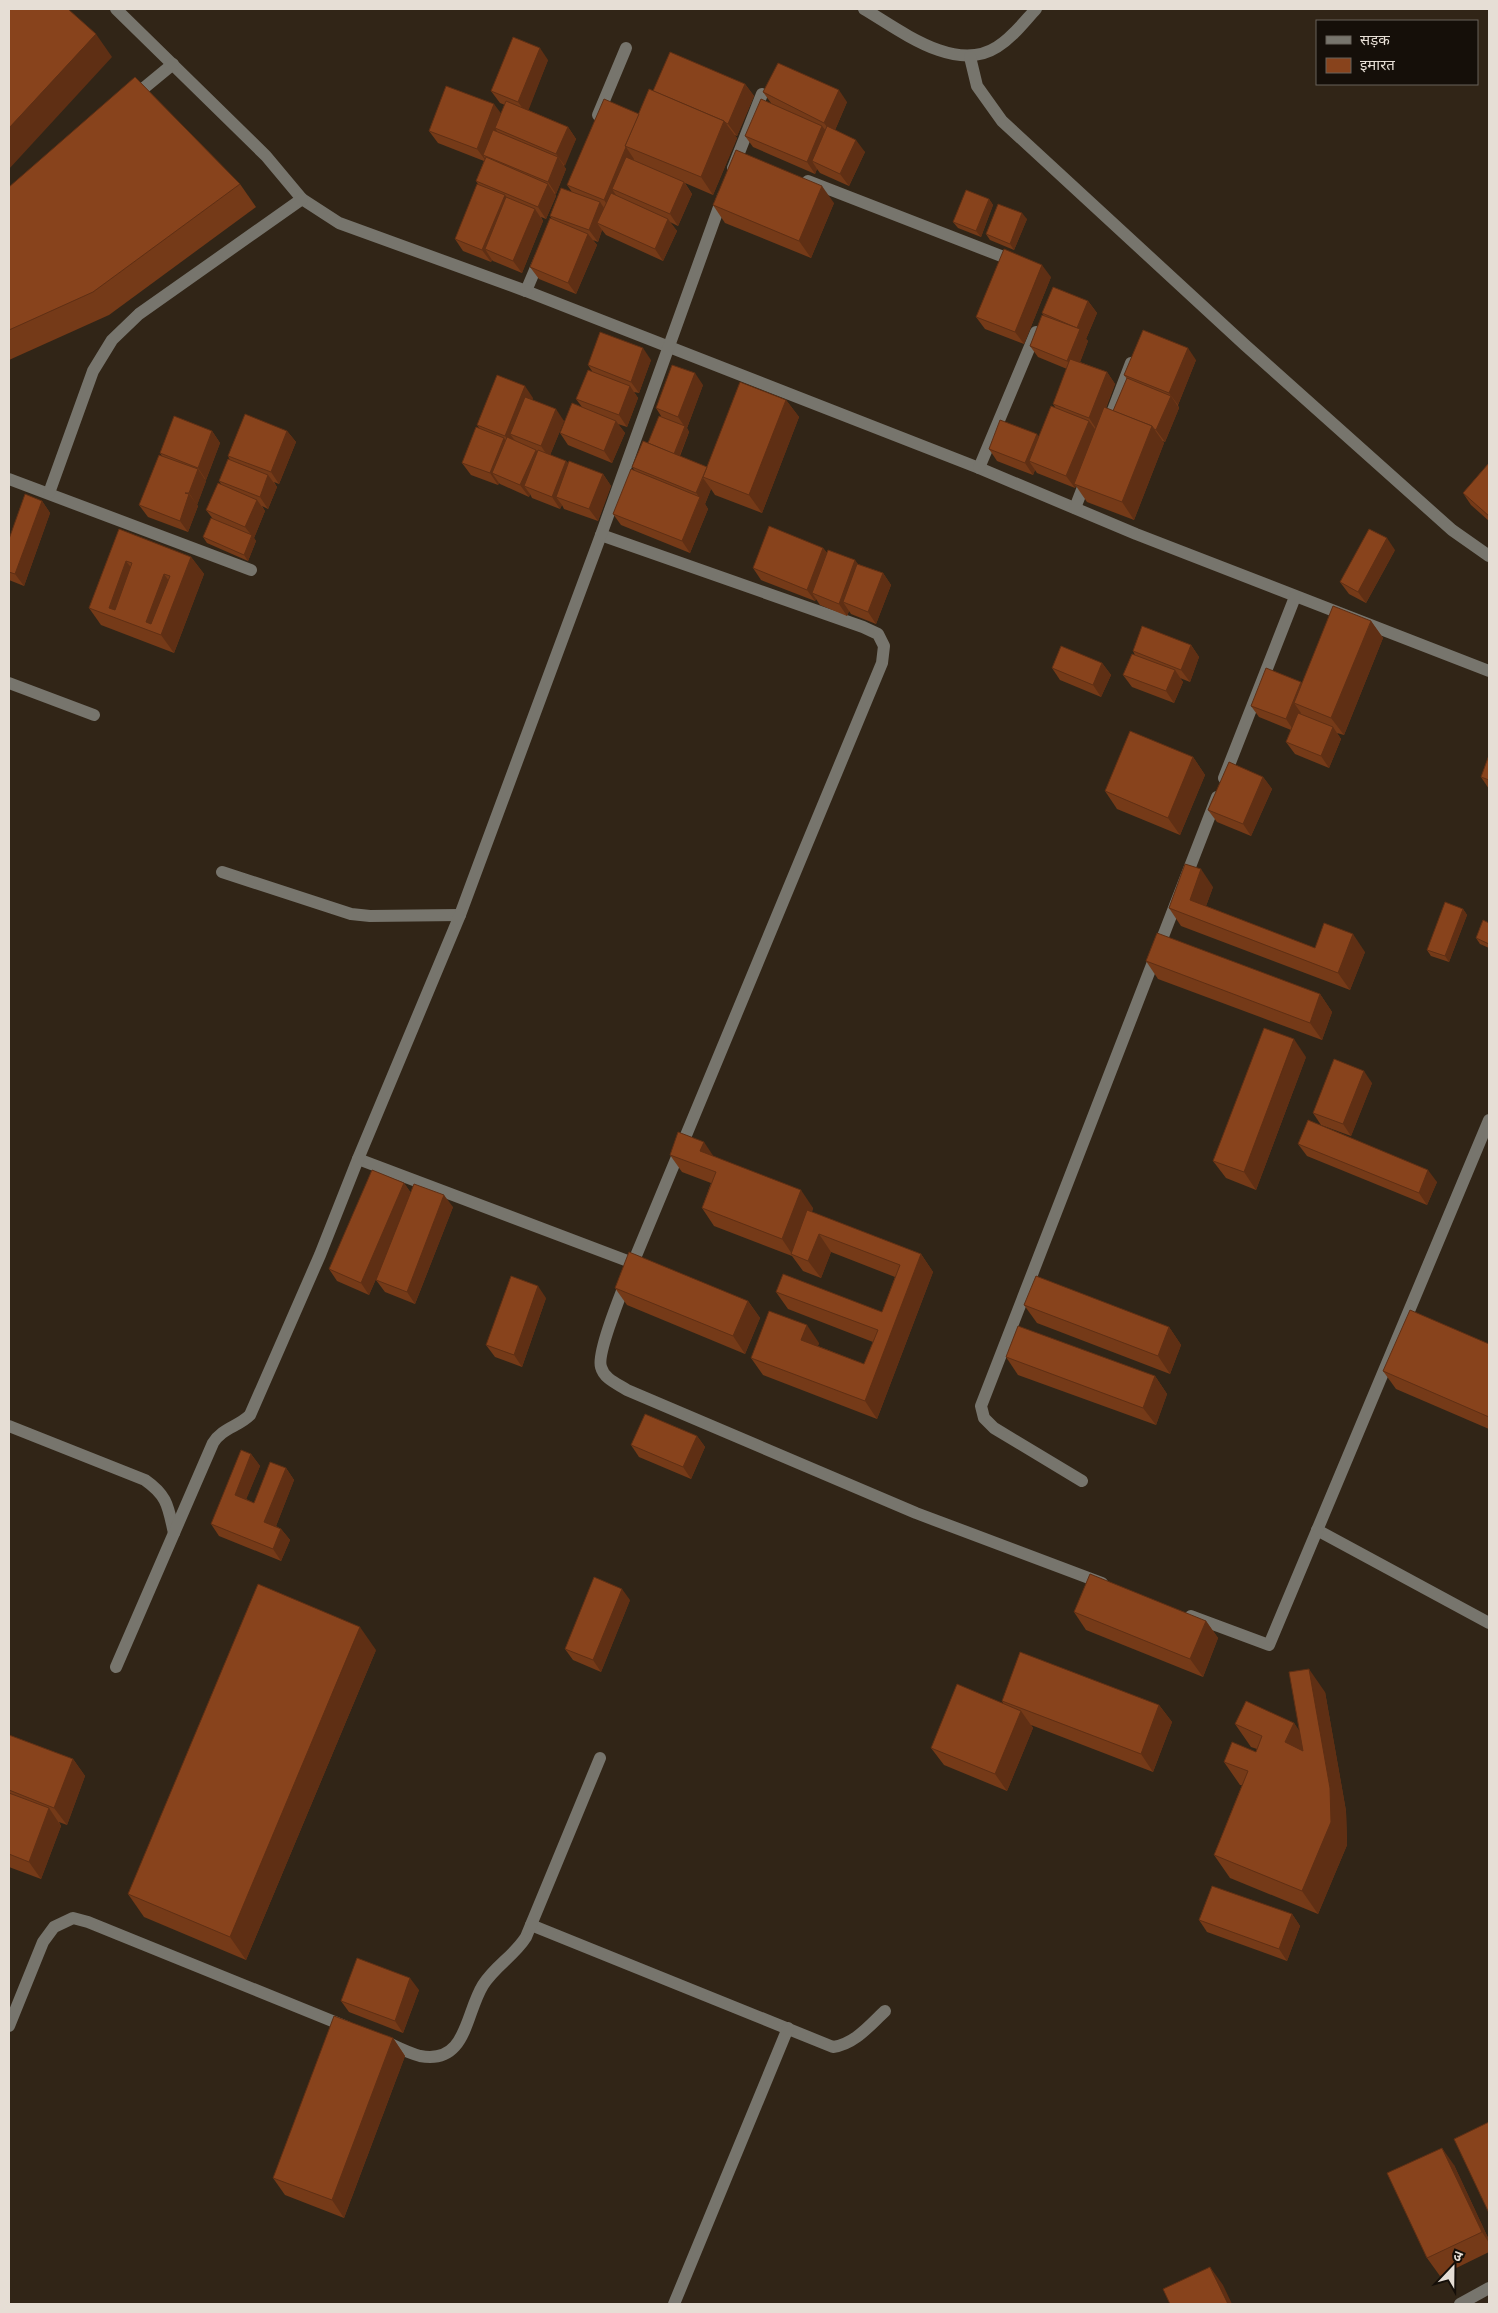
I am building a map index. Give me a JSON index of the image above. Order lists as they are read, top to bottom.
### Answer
{
  "legend": ["सड़क", "इमारत"],
  "north": "top"
}
